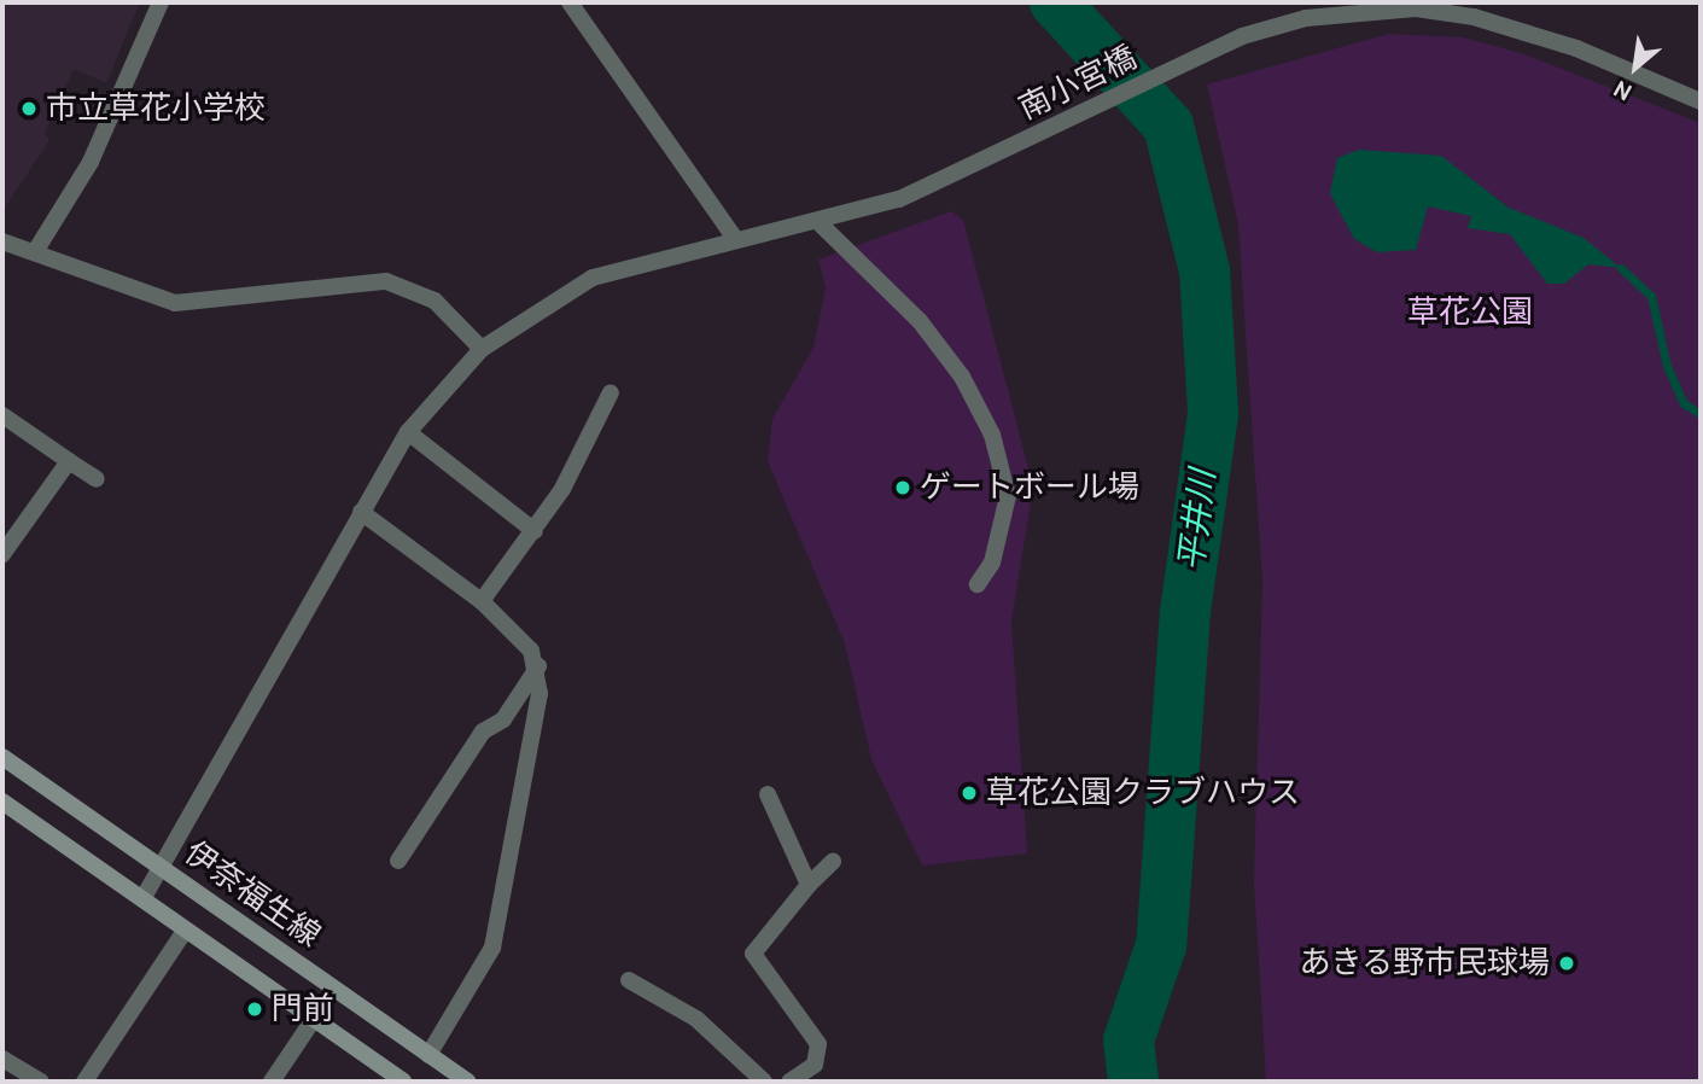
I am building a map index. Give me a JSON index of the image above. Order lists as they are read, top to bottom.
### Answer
{
  "streets": {
    "main road": ["伊奈福生線"],
    "street": ["南小宮橋"]
  },
  "crossings": [
    ["南小宮橋", "伊奈福生線"]
  ],
  "water": ["平井川"],
  "parks": ["草花公園"],
  "places": [
    "市立草花小学校",
    "ゲートボール場",
    "草花公園クラブハウス",
    "あきる野市民球場",
    "門前"
  ],
  "north": "bottom left"
}
